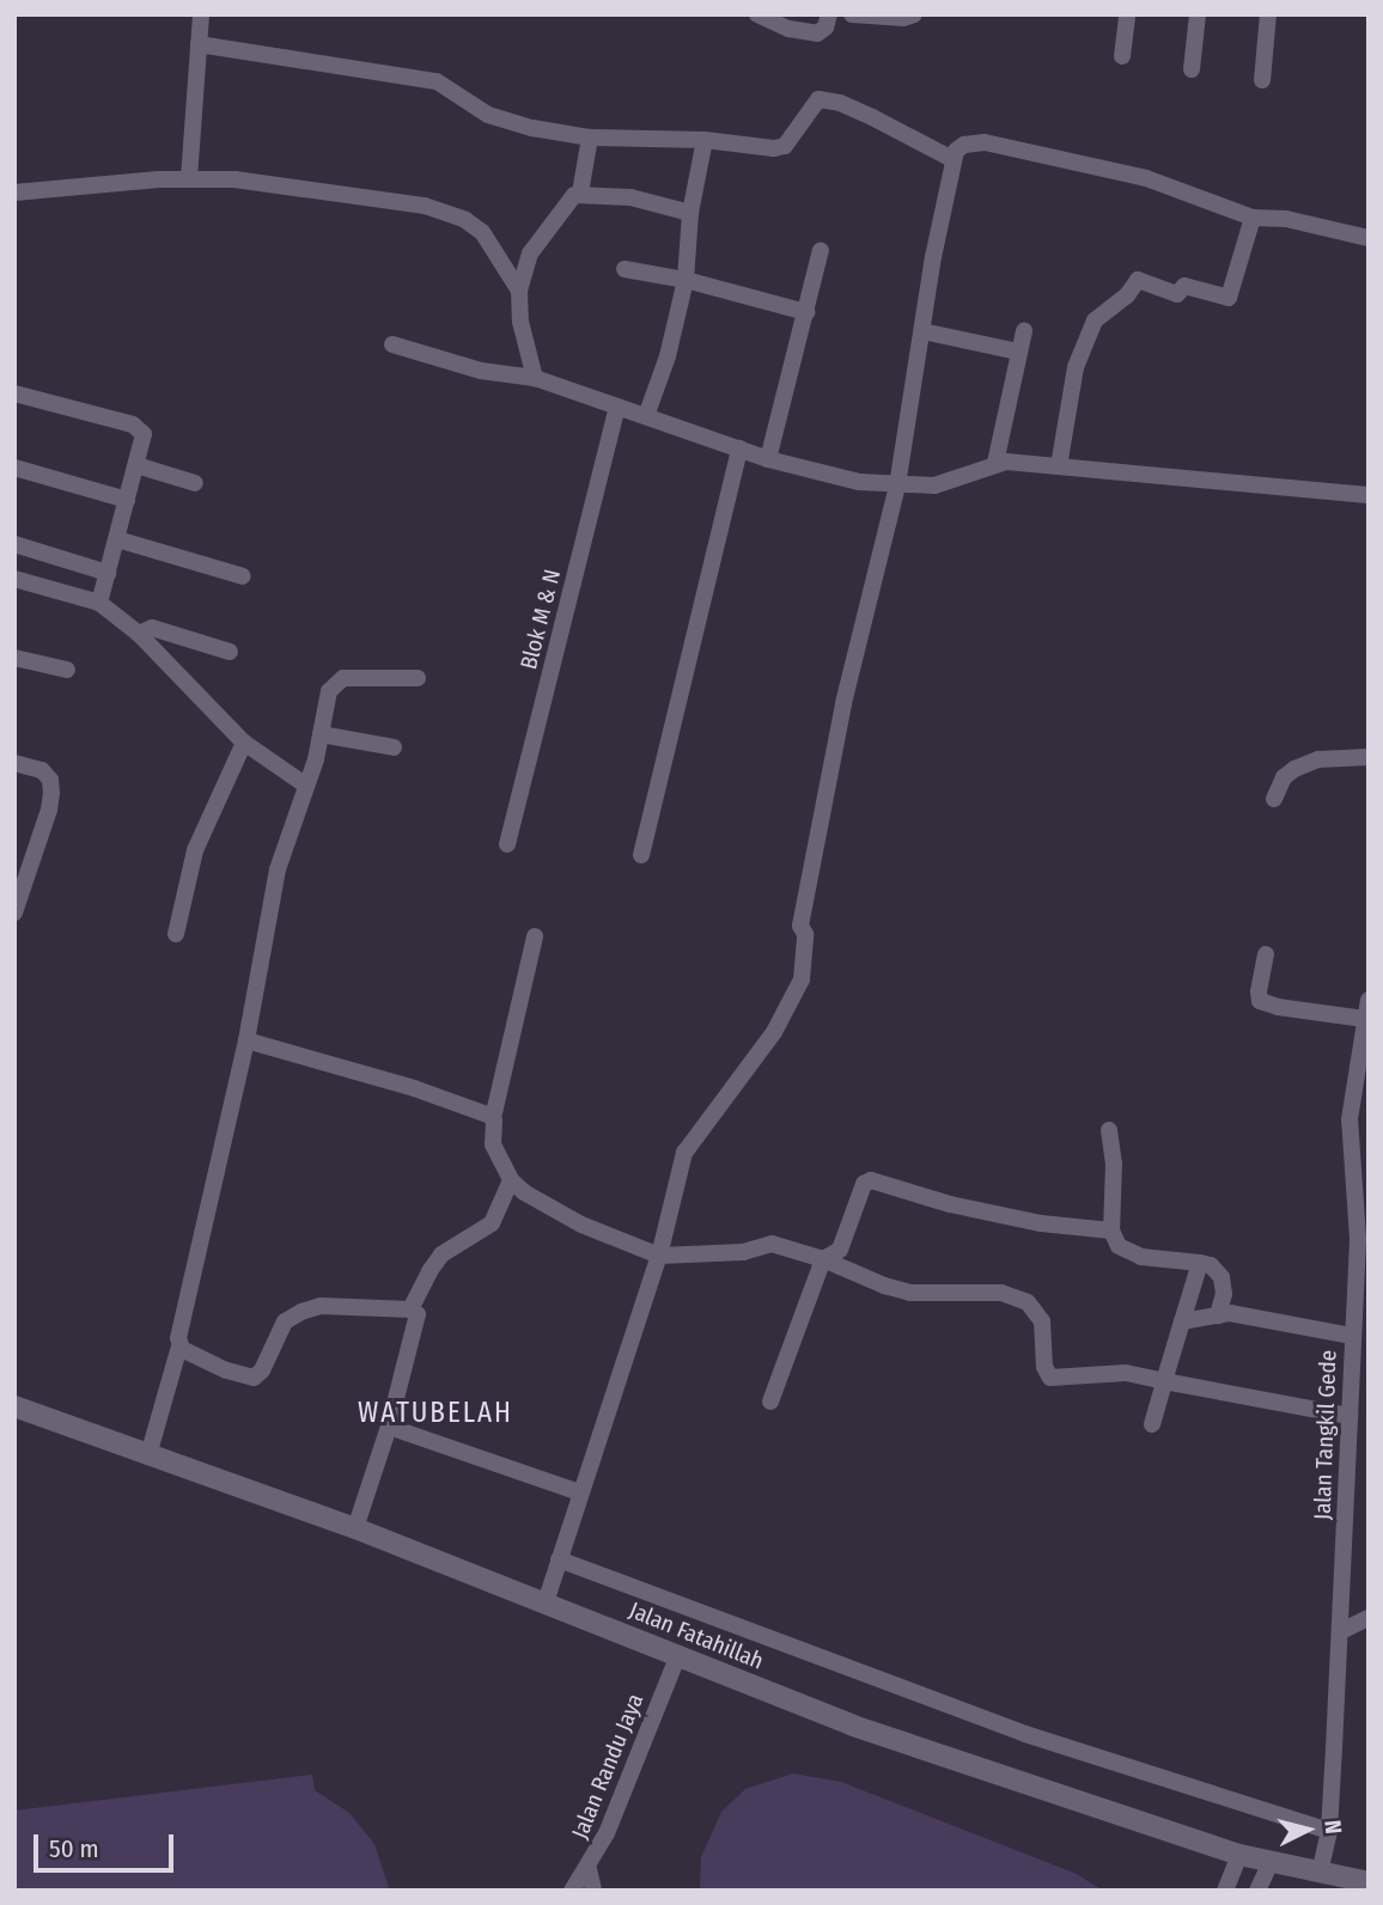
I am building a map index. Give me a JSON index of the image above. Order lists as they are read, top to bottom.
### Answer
{
  "streets": {
    "street": [
      "Blok M & N",
      "Jalan Tangkil Gede",
      "Jalan Fatahillah",
      "Jalan Randu Jaya"
    ]
  },
  "crossings": [
    ["Jalan Tangkil Gede", "Jalan Fatahillah"],
    ["Jalan Fatahillah", "Jalan Randu Jaya"]
  ],
  "districts": ["WATUBELAH"],
  "scale_bar": "50 m",
  "north": "right"
}
